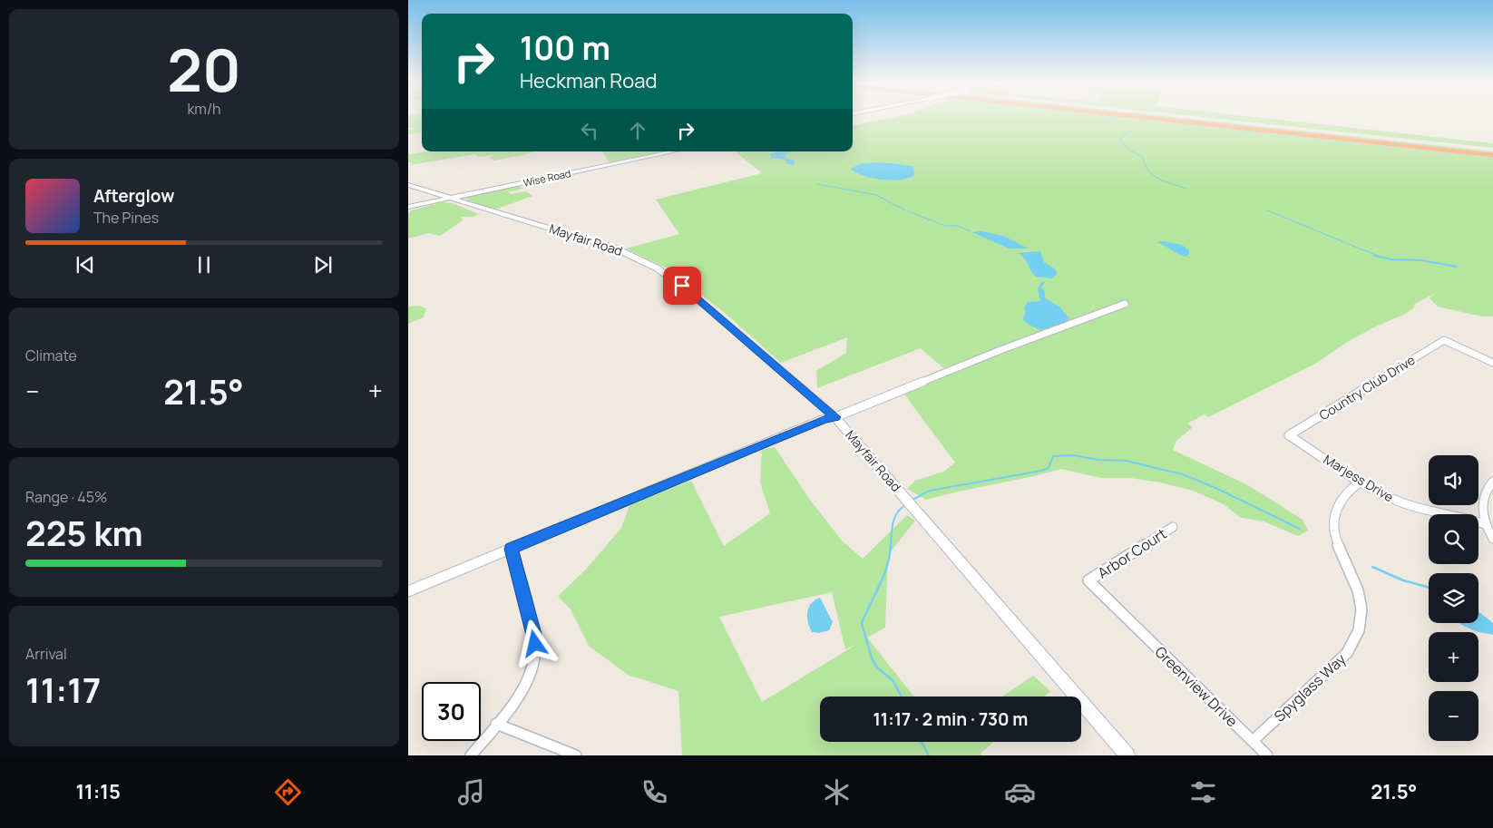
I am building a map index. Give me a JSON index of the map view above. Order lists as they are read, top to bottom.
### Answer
{
  "streets": {
    "street": [
      "Wise Road",
      "Mayfair Road",
      "Country Club Drive",
      "Marjess Drive",
      "Arbor Court",
      "Greenview Drive",
      "Spyglass Way"
    ]
  },
  "crossings": [
    ["Wise Road", "Mayfair Road"],
    ["Country Club Drive", "Marjess Drive"],
    ["Marjess Drive", "Spyglass Way"],
    ["Arbor Court", "Greenview Drive"],
    ["Greenview Drive", "Spyglass Way"]
  ],
  "page": {
    "tile": [
      ["20", "km/h"],
      "Climate",
      ["Range · 45%", "225 km"],
      ["Arrival", "11:17"]
    ],
    "turn": ["100 m", "Heckman Road"],
    "song": ["Afterglow", "The Pines"],
    "heat": ["−", "21.5°", "+"],
    "map_buttons": ["+", "−"],
    "limit": "30",
    "trip": "11:17 · 2 min · 730 m",
    "tabs": ["11:15", "21.5°"]
  }
}
